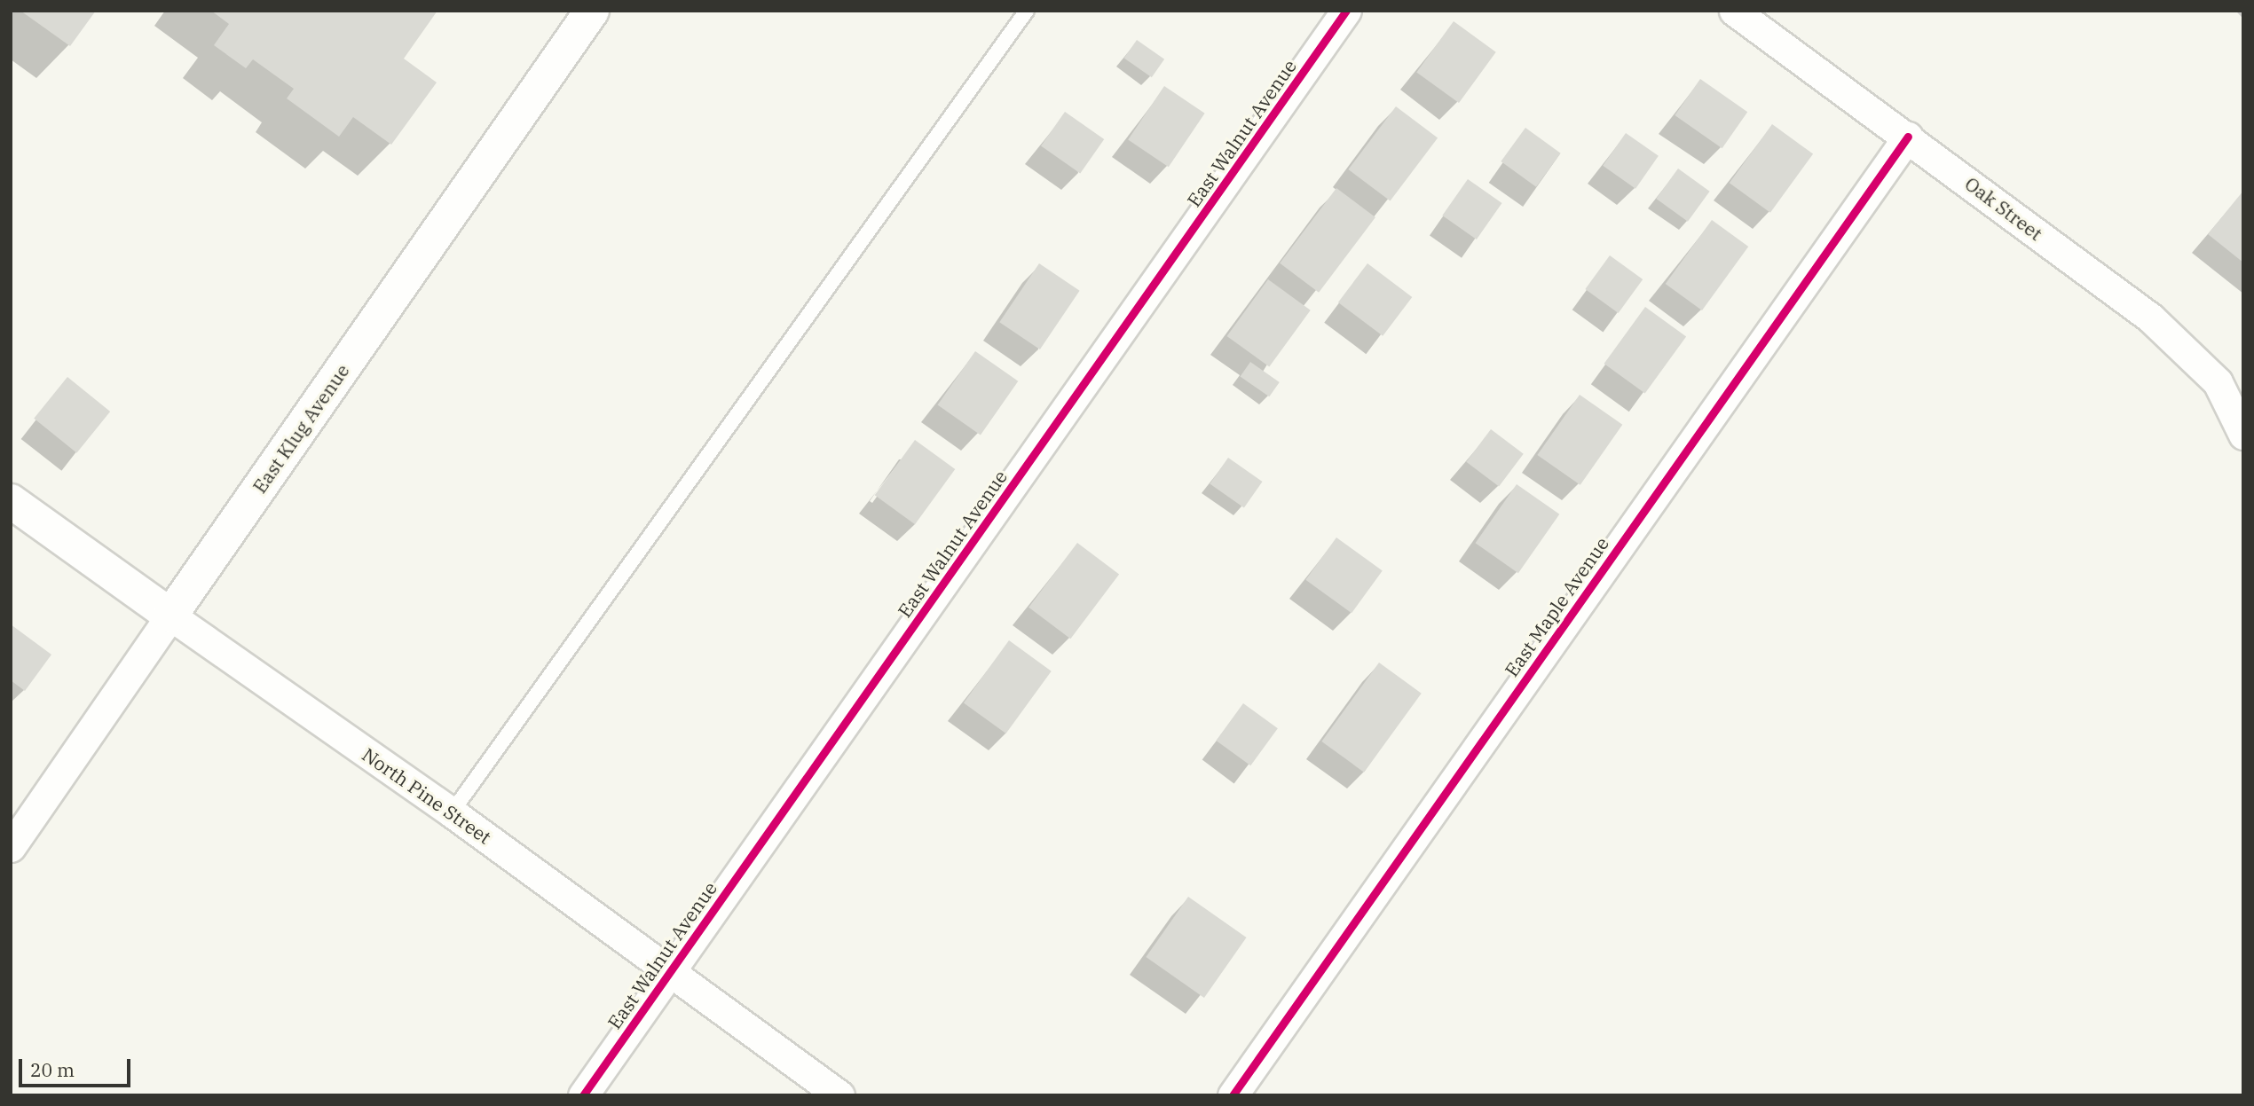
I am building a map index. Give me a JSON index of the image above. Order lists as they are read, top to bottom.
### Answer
{
  "streets": {
    "street": [
      "East Walnut Avenue",
      "Oak Street",
      "East Klug Avenue",
      "East Maple Avenue",
      "North Pine Street"
    ]
  },
  "crossings": [
    ["East Walnut Avenue", "North Pine Street"],
    ["Oak Street", "East Maple Avenue"],
    ["East Klug Avenue", "North Pine Street"]
  ],
  "scale_bar": "20 m"
}
